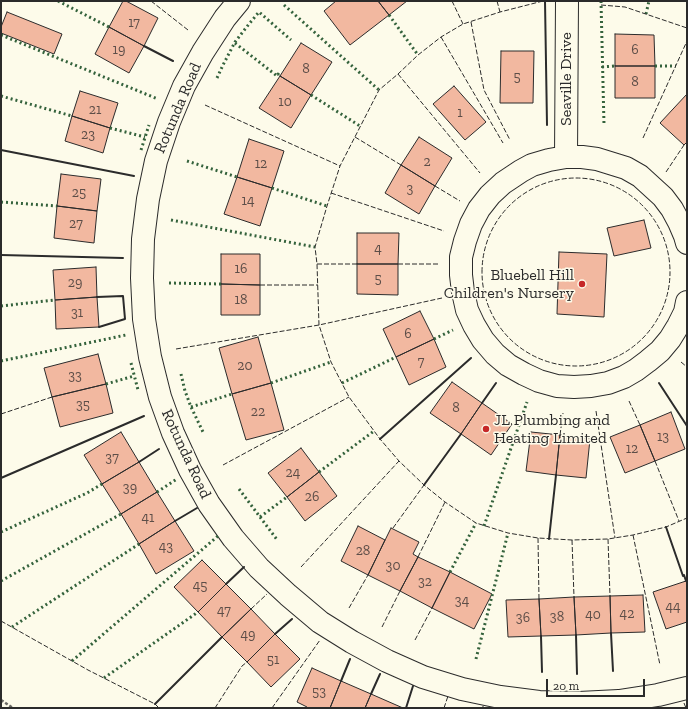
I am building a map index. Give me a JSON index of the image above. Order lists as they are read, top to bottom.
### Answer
{
  "streets": {
    "street": ["Seaville Drive", "Rotunda Road"]
  },
  "places": ["Bluebell Hill Children's Nursery", "JL Plumbing and Heating Limited"],
  "house_numbers": [
    "17",
    "19",
    "6",
    "8",
    "5",
    "8",
    "10",
    "21",
    "1",
    "23",
    "2",
    "12",
    "3",
    "25",
    "14",
    "27",
    "4",
    "16",
    "5",
    "29",
    "18",
    "31",
    "6",
    "7",
    "20",
    "33",
    "35",
    "8",
    "22",
    "13",
    "12",
    "37",
    "24",
    "39",
    "26",
    "41",
    "43",
    "28",
    "30",
    "32",
    "45",
    "34",
    "44",
    "47",
    "42",
    "40",
    "38",
    "36",
    "49",
    "51",
    "53"
  ],
  "scale_bar": "20 m"
}
